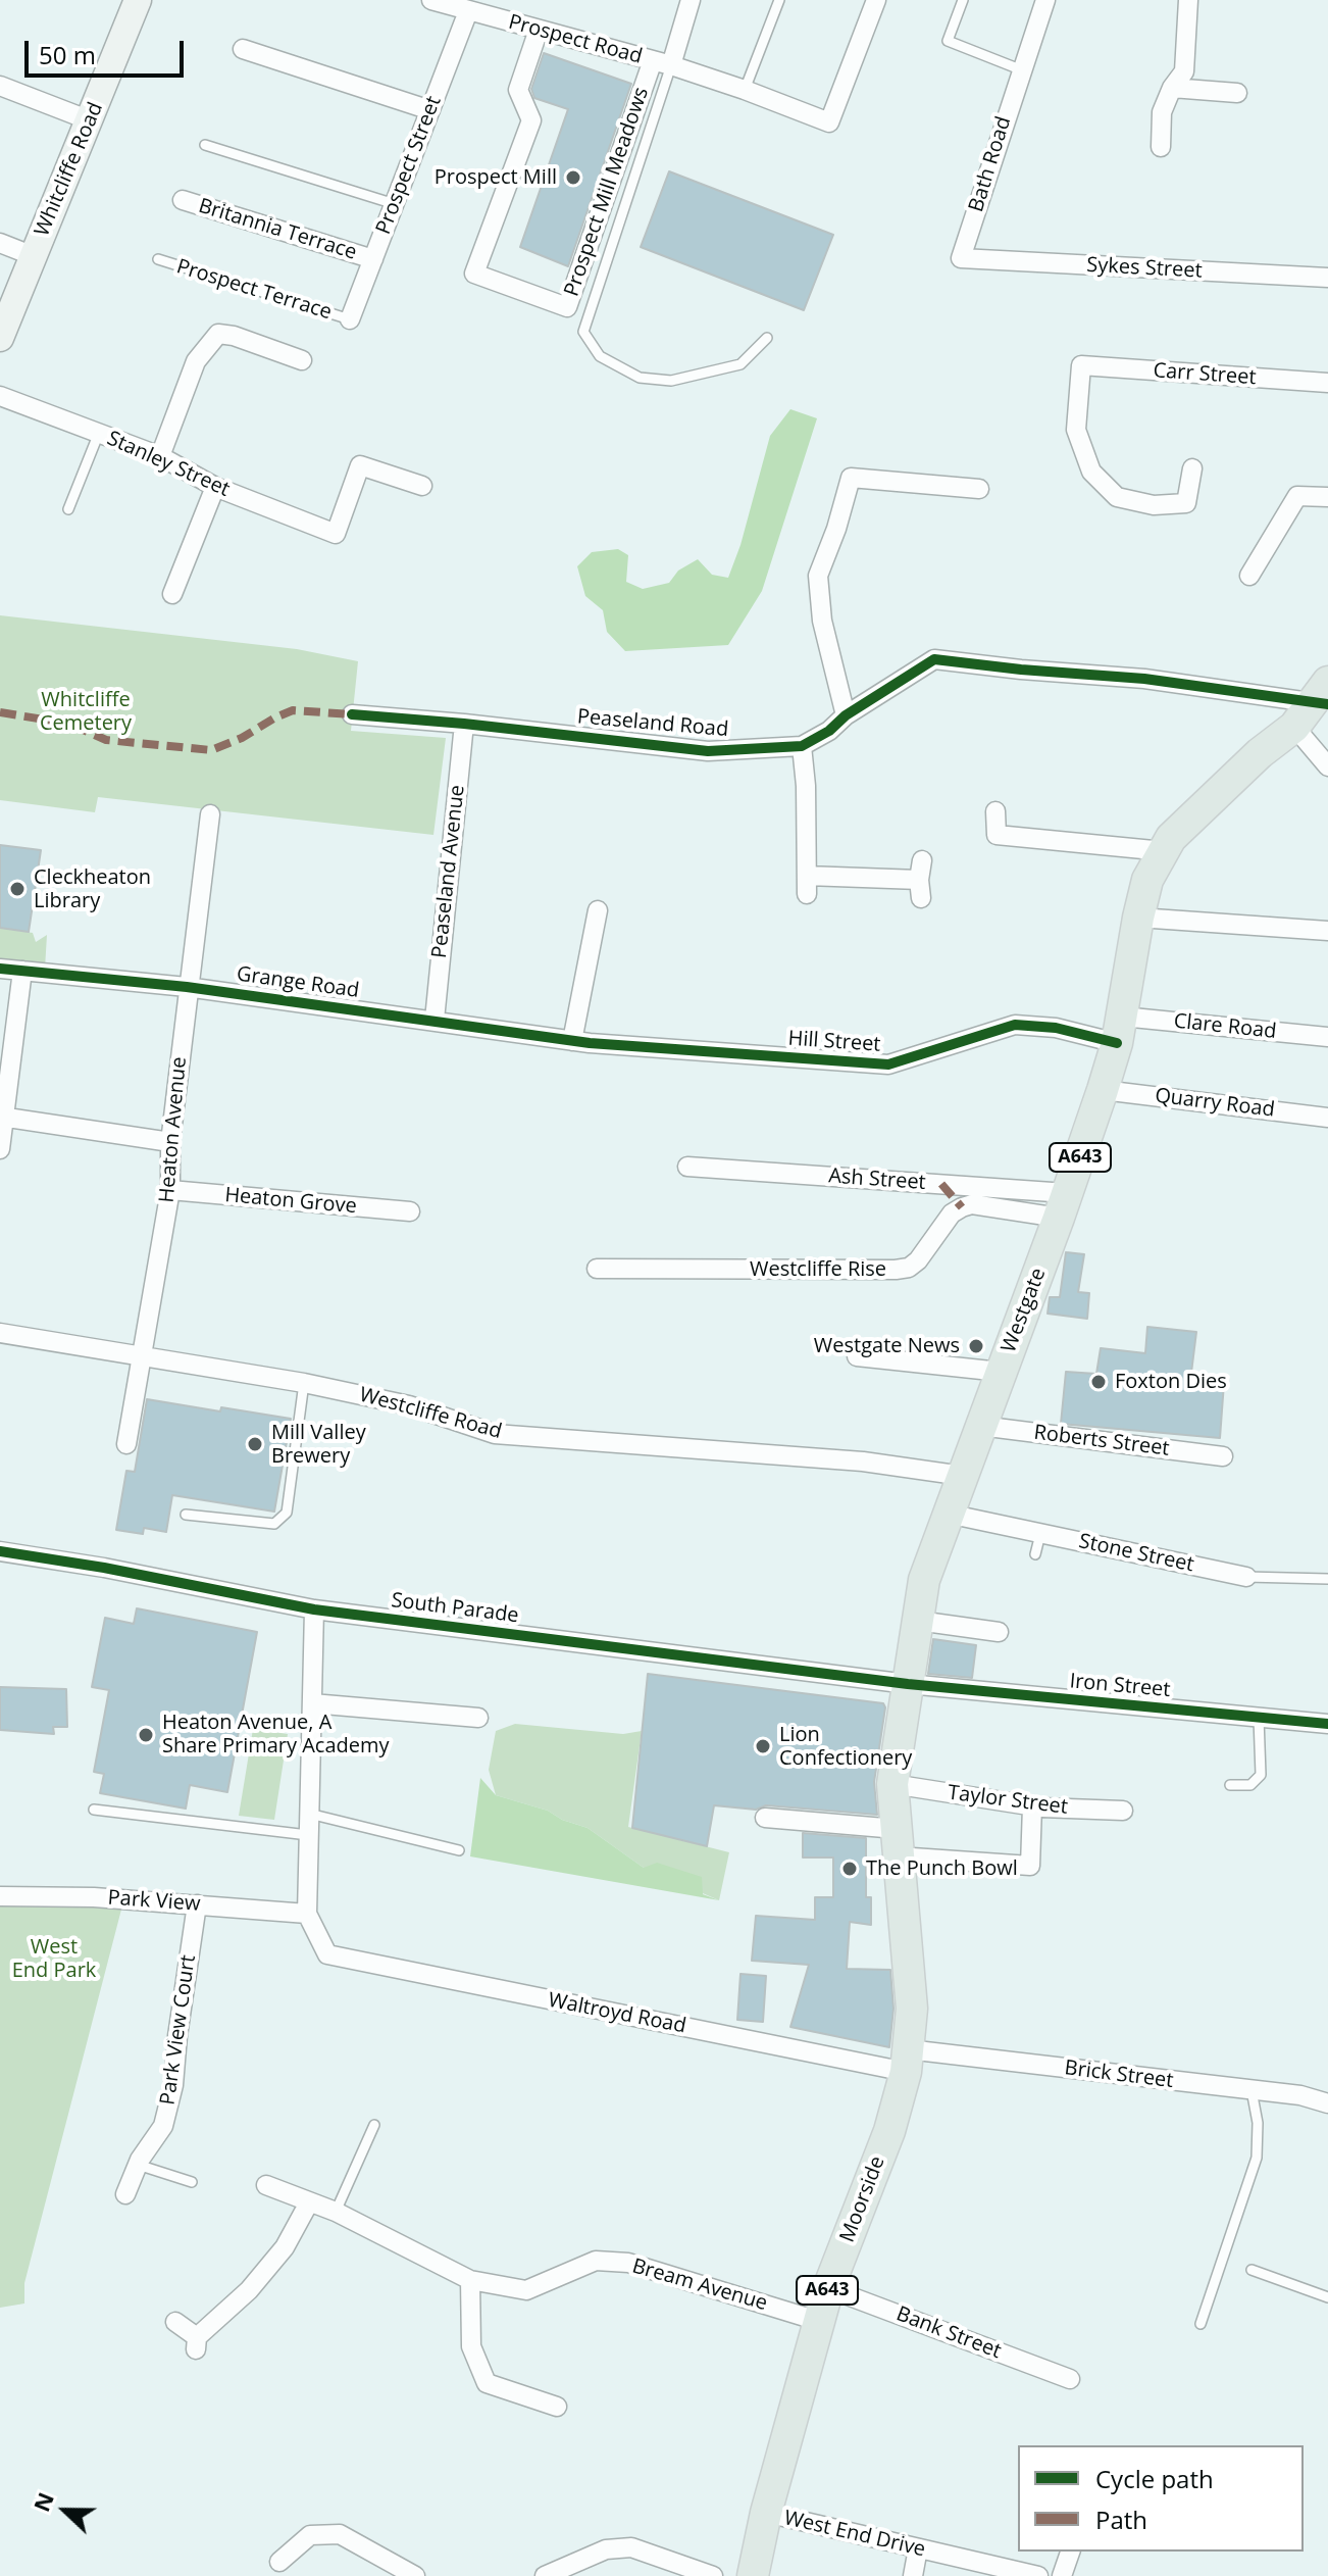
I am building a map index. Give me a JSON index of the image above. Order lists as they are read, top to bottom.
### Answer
{
  "streets": {
    "main road": [
      "Whitcliffe Road",
      "A643",
      "Westgate",
      "Moorside"
    ],
    "street": [
      "Prospect Road",
      "Bath Road",
      "Prospect Street",
      "Prospect Mill Meadows",
      "Britannia Terrace",
      "Sykes Street",
      "Carr Street",
      "Stanley Street",
      "Peaseland Road",
      "Peaseland Avenue",
      "Grange Road",
      "Clare Road",
      "Hill Street",
      "Quarry Road",
      "Heaton Avenue",
      "Ash Street",
      "Heaton Grove",
      "Westcliffe Rise",
      "Westcliffe Road",
      "Roberts Street",
      "Stone Street",
      "South Parade",
      "Iron Street",
      "Taylor Street",
      "Park View",
      "Waltroyd Road",
      "Park View Court",
      "Brick Street",
      "Bream Avenue",
      "Bank Street",
      "West End Drive"
    ],
    "lane": ["Prospect Terrace"]
  },
  "crossings": [
    ["Prospect Road", "Prospect Street"],
    ["Prospect Road", "Prospect Mill Meadows"],
    ["Bath Road", "Sykes Street"],
    ["Prospect Street", "Britannia Terrace"],
    ["Prospect Street", "Prospect Terrace"],
    ["Peaseland Road", "Peaseland Avenue"],
    ["Peaseland Road", "Westgate"],
    ["Peaseland Avenue", "Grange Road"],
    ["Grange Road", "Hill Street"],
    ["Grange Road", "Heaton Avenue"],
    ["Clare Road", "Hill Street"],
    ["Clare Road", "Westgate"],
    ["Hill Street", "Westgate"],
    ["Quarry Road", "Westgate"],
    ["Heaton Avenue", "Heaton Grove"],
    ["Heaton Avenue", "Westcliffe Road"],
    ["Ash Street", "Westcliffe Rise"],
    ["Ash Street", "Westgate"],
    ["Westcliffe Rise", "Westgate"],
    ["Westgate", "Westcliffe Road"],
    ["Westgate", "Roberts Street"],
    ["Westgate", "Stone Street"],
    ["Westgate", "South Parade"],
    ["Westgate", "Iron Street"],
    ["Westgate", "Taylor Street"],
    ["Westgate", "Moorside"],
    ["South Parade", "Iron Street"],
    ["Park View", "Waltroyd Road"],
    ["Park View", "Park View Court"],
    ["Waltroyd Road", "Brick Street"],
    ["Waltroyd Road", "Moorside"],
    ["Brick Street", "Moorside"],
    ["Moorside", "Bream Avenue"],
    ["Moorside", "Bank Street"],
    ["Moorside", "West End Drive"]
  ],
  "parks": ["Whitcliffe Cemetery", "West End Park"],
  "places": [
    "Prospect Mill",
    "Cleckheaton Library",
    "Westgate News",
    "Foxton Dies",
    "Mill Valley Brewery",
    "Heaton Avenue, A Share Primary Academy",
    "Lion Confectionery",
    "The Punch Bowl"
  ],
  "legend": ["Cycle path", "Path"],
  "scale_bar": "50 m",
  "north": "left"
}
